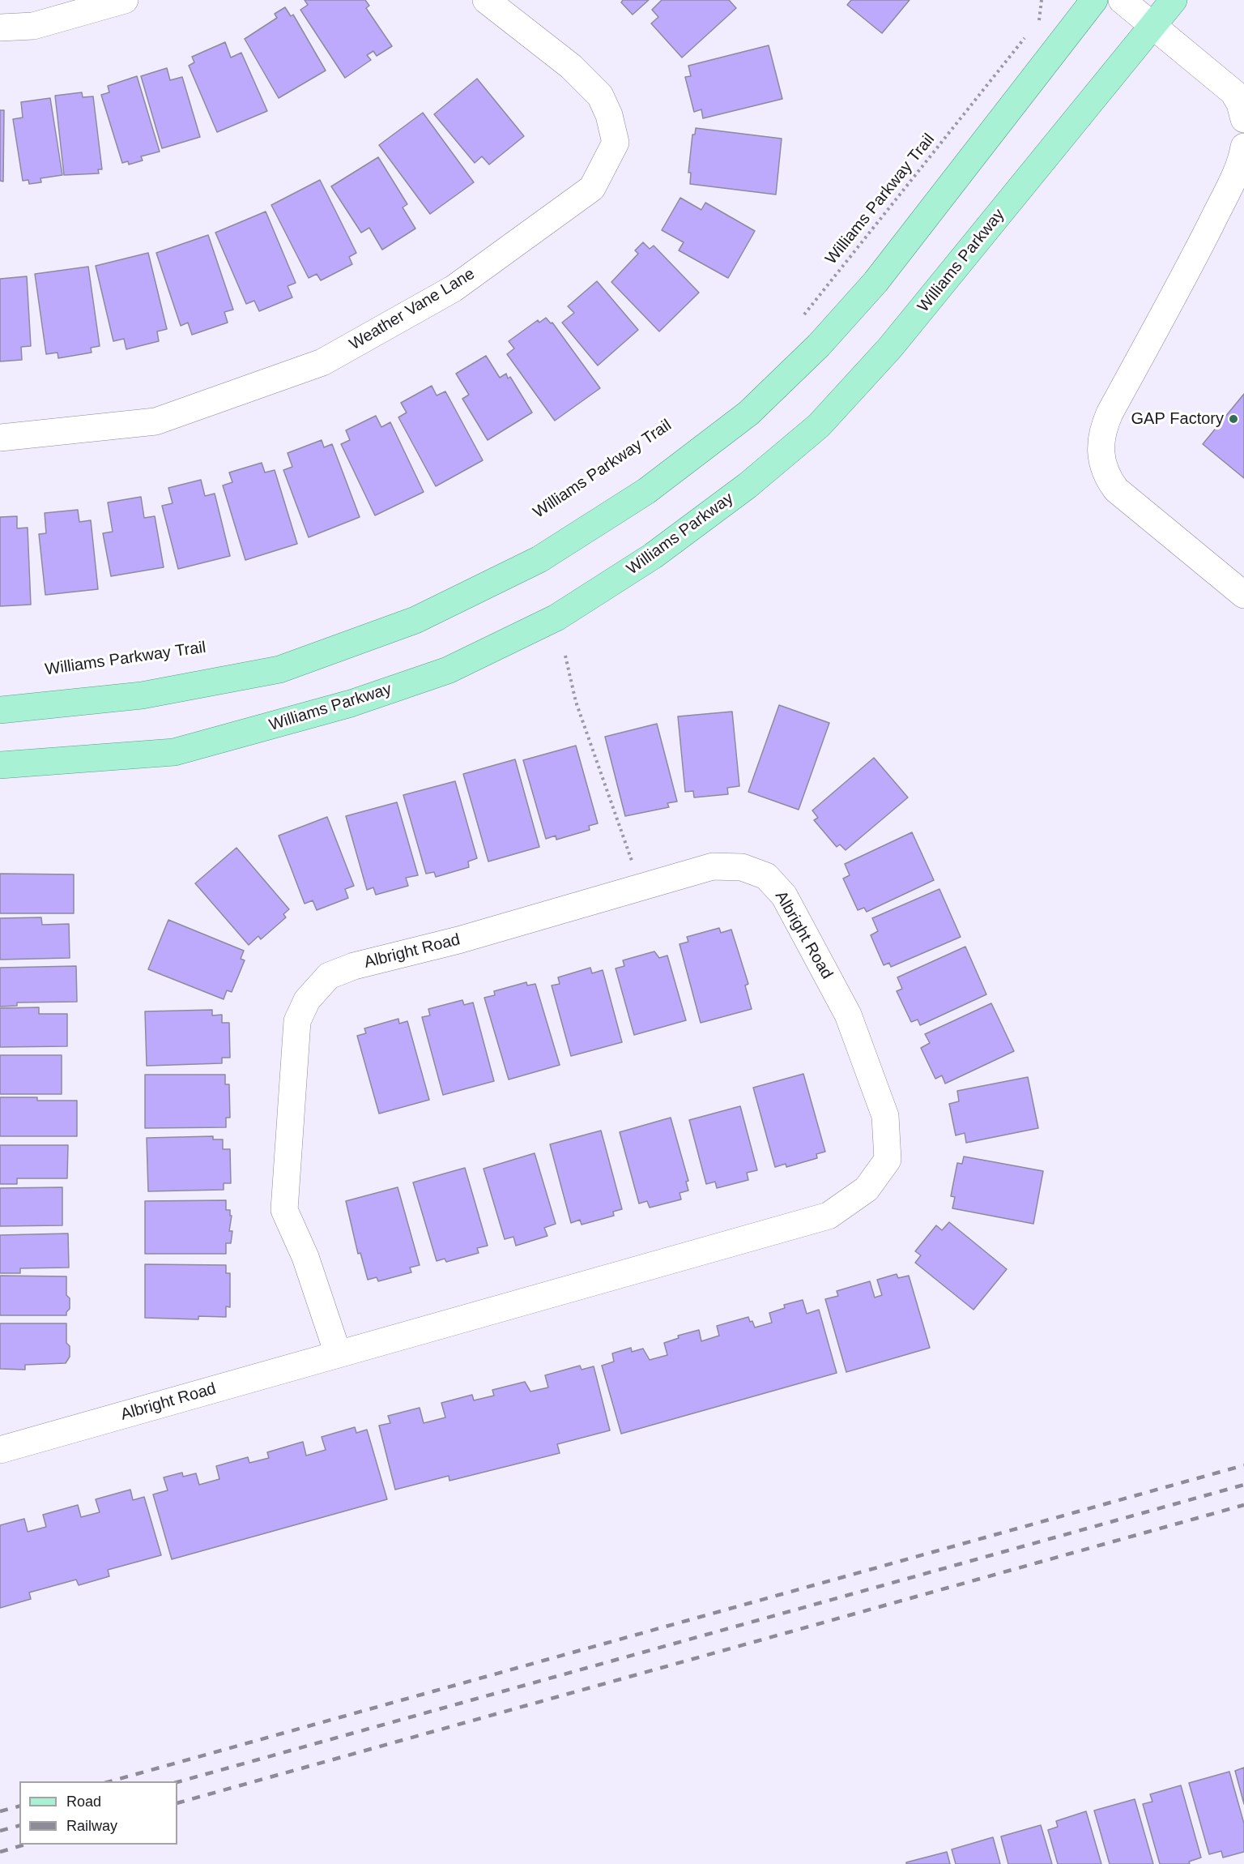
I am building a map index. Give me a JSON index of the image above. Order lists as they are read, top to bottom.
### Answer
{
  "streets": {
    "main road": ["Williams Parkway"],
    "street": ["Weather Vane Lane", "Albright Road"],
    "path": ["Williams Parkway Trail"]
  },
  "places": ["GAP Factory"],
  "legend": ["Road", "Railway"]
}
